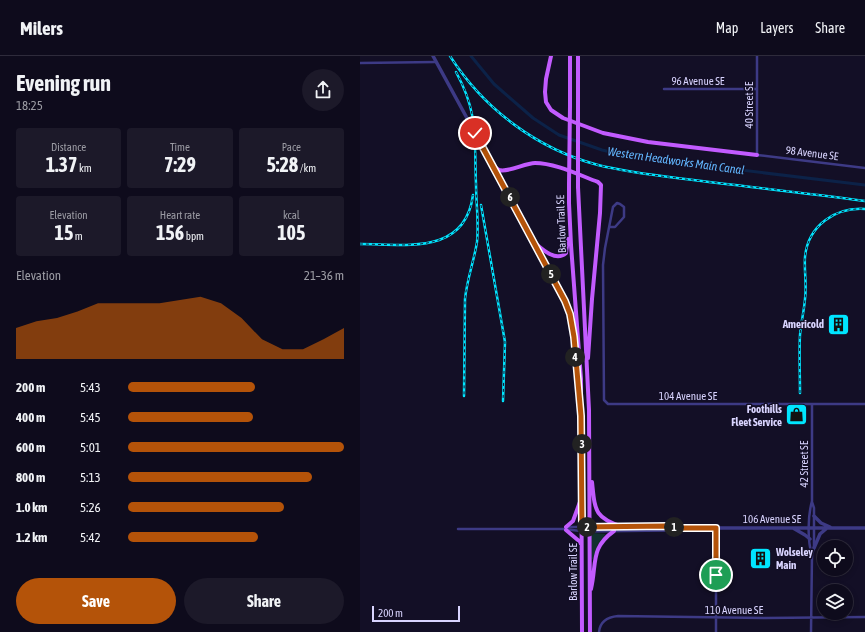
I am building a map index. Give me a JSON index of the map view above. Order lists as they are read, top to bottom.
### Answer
{
  "streets": {
    "main road": ["Barlow Trail SE"],
    "street": [
      "96 Avenue SE",
      "40 Street SE",
      "98 Avenue SE",
      "104 Avenue SE",
      "42 Street SE",
      "106 Avenue SE",
      "110 Avenue SE"
    ]
  },
  "crossings": [
    ["96 Avenue SE", "40 Street SE"],
    ["40 Street SE", "98 Avenue SE"],
    ["Barlow Trail SE", "106 Avenue SE"],
    ["104 Avenue SE", "42 Street SE"],
    ["42 Street SE", "106 Avenue SE"],
    ["42 Street SE", "110 Avenue SE"]
  ],
  "water": ["Western Headworks Main Canal"],
  "places": {
    "building": ["Americold", "Wolseley Main"],
    "shop": ["Foothills Fleet Service"]
  },
  "scale_bar": "200 m",
  "page": {
    "header": "Milers",
    "nav": ["Map", "Layers", "Share"],
    "heading": ["Evening run", "18:25"],
    "stats": [
      ["Distance", "1.37 km"],
      ["Time", "7:29"],
      ["Pace", "5:28 /km"],
      ["Elevation", "15 m"],
      ["Heart rate", "156 bpm"],
      ["kcal", "105"]
    ],
    "pins": [
      "6",
      "5",
      "4",
      "3",
      "1",
      "2"
    ],
    "chart": ["Elevation", "21–36 m"],
    "list": [
      {
        "name": "200 m",
        "note": "5:43"
      },
      {
        "name": "400 m",
        "note": "5:45"
      },
      {
        "name": "600 m",
        "note": "5:01"
      },
      {
        "name": "800 m",
        "note": "5:13"
      },
      {
        "name": "1.0 km",
        "note": "5:26"
      },
      {
        "name": "1.2 km",
        "note": "5:42"
      }
    ],
    "buttons": ["Save", "Share"],
    "scale": "200 m"
  }
}
